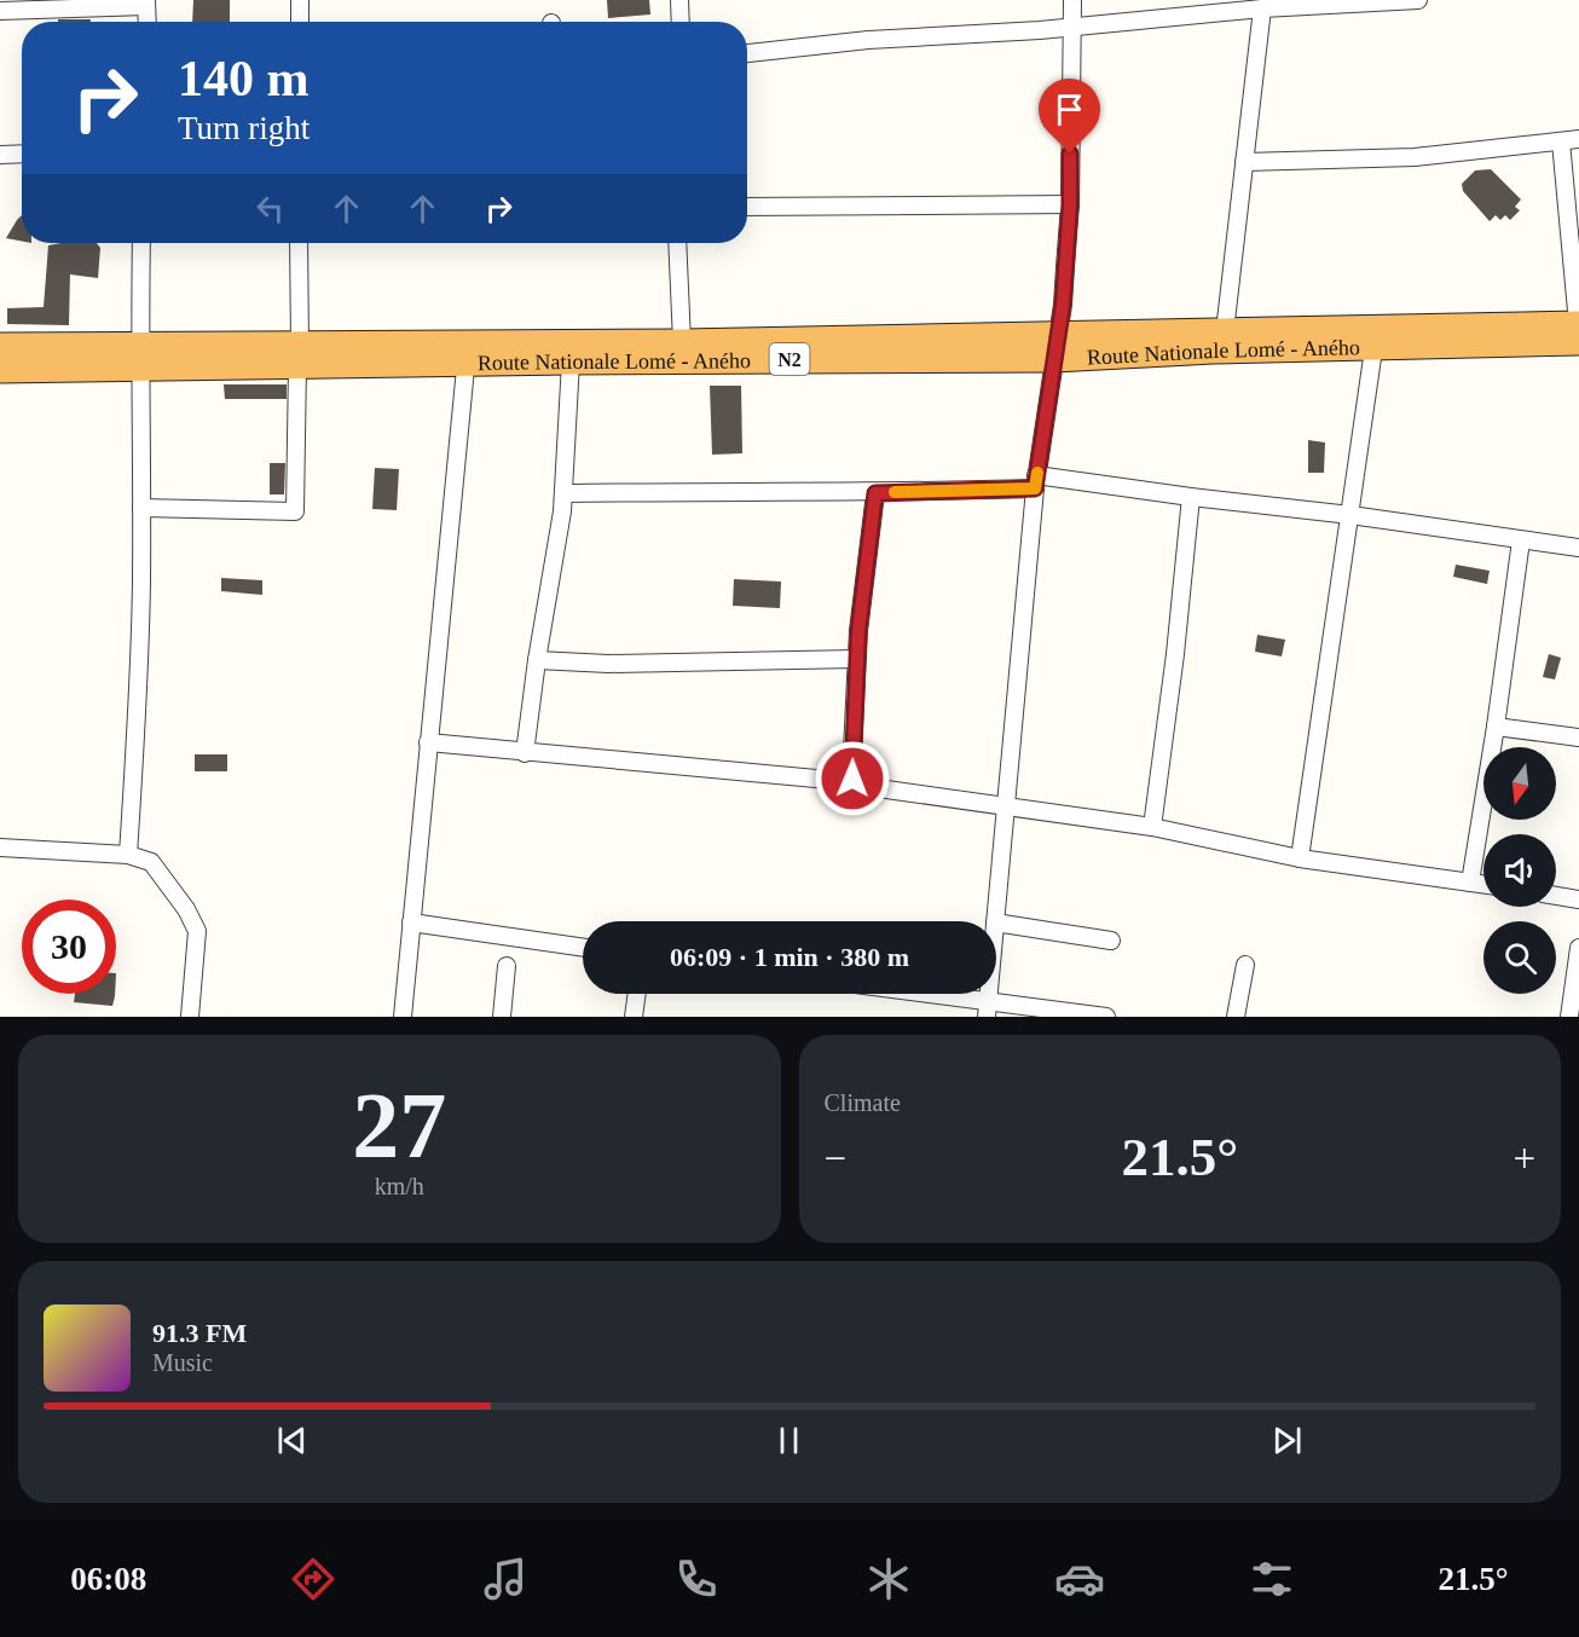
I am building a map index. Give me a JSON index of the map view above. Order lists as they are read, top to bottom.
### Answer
{
  "streets": {
    "highway": ["Route Nationale Lomé - Aného", "N2"]
  },
  "north": "bottom",
  "page": {
    "turn": ["140 m", "Turn right"],
    "limit": "30",
    "trip": "06:09 · 1 min · 380 m",
    "tile": [
      ["27", "km/h"],
      "Climate"
    ],
    "heat": ["−", "21.5°", "+"],
    "song": ["91.3 FM", "Music"],
    "tabs": ["06:08", "21.5°"]
  }
}
